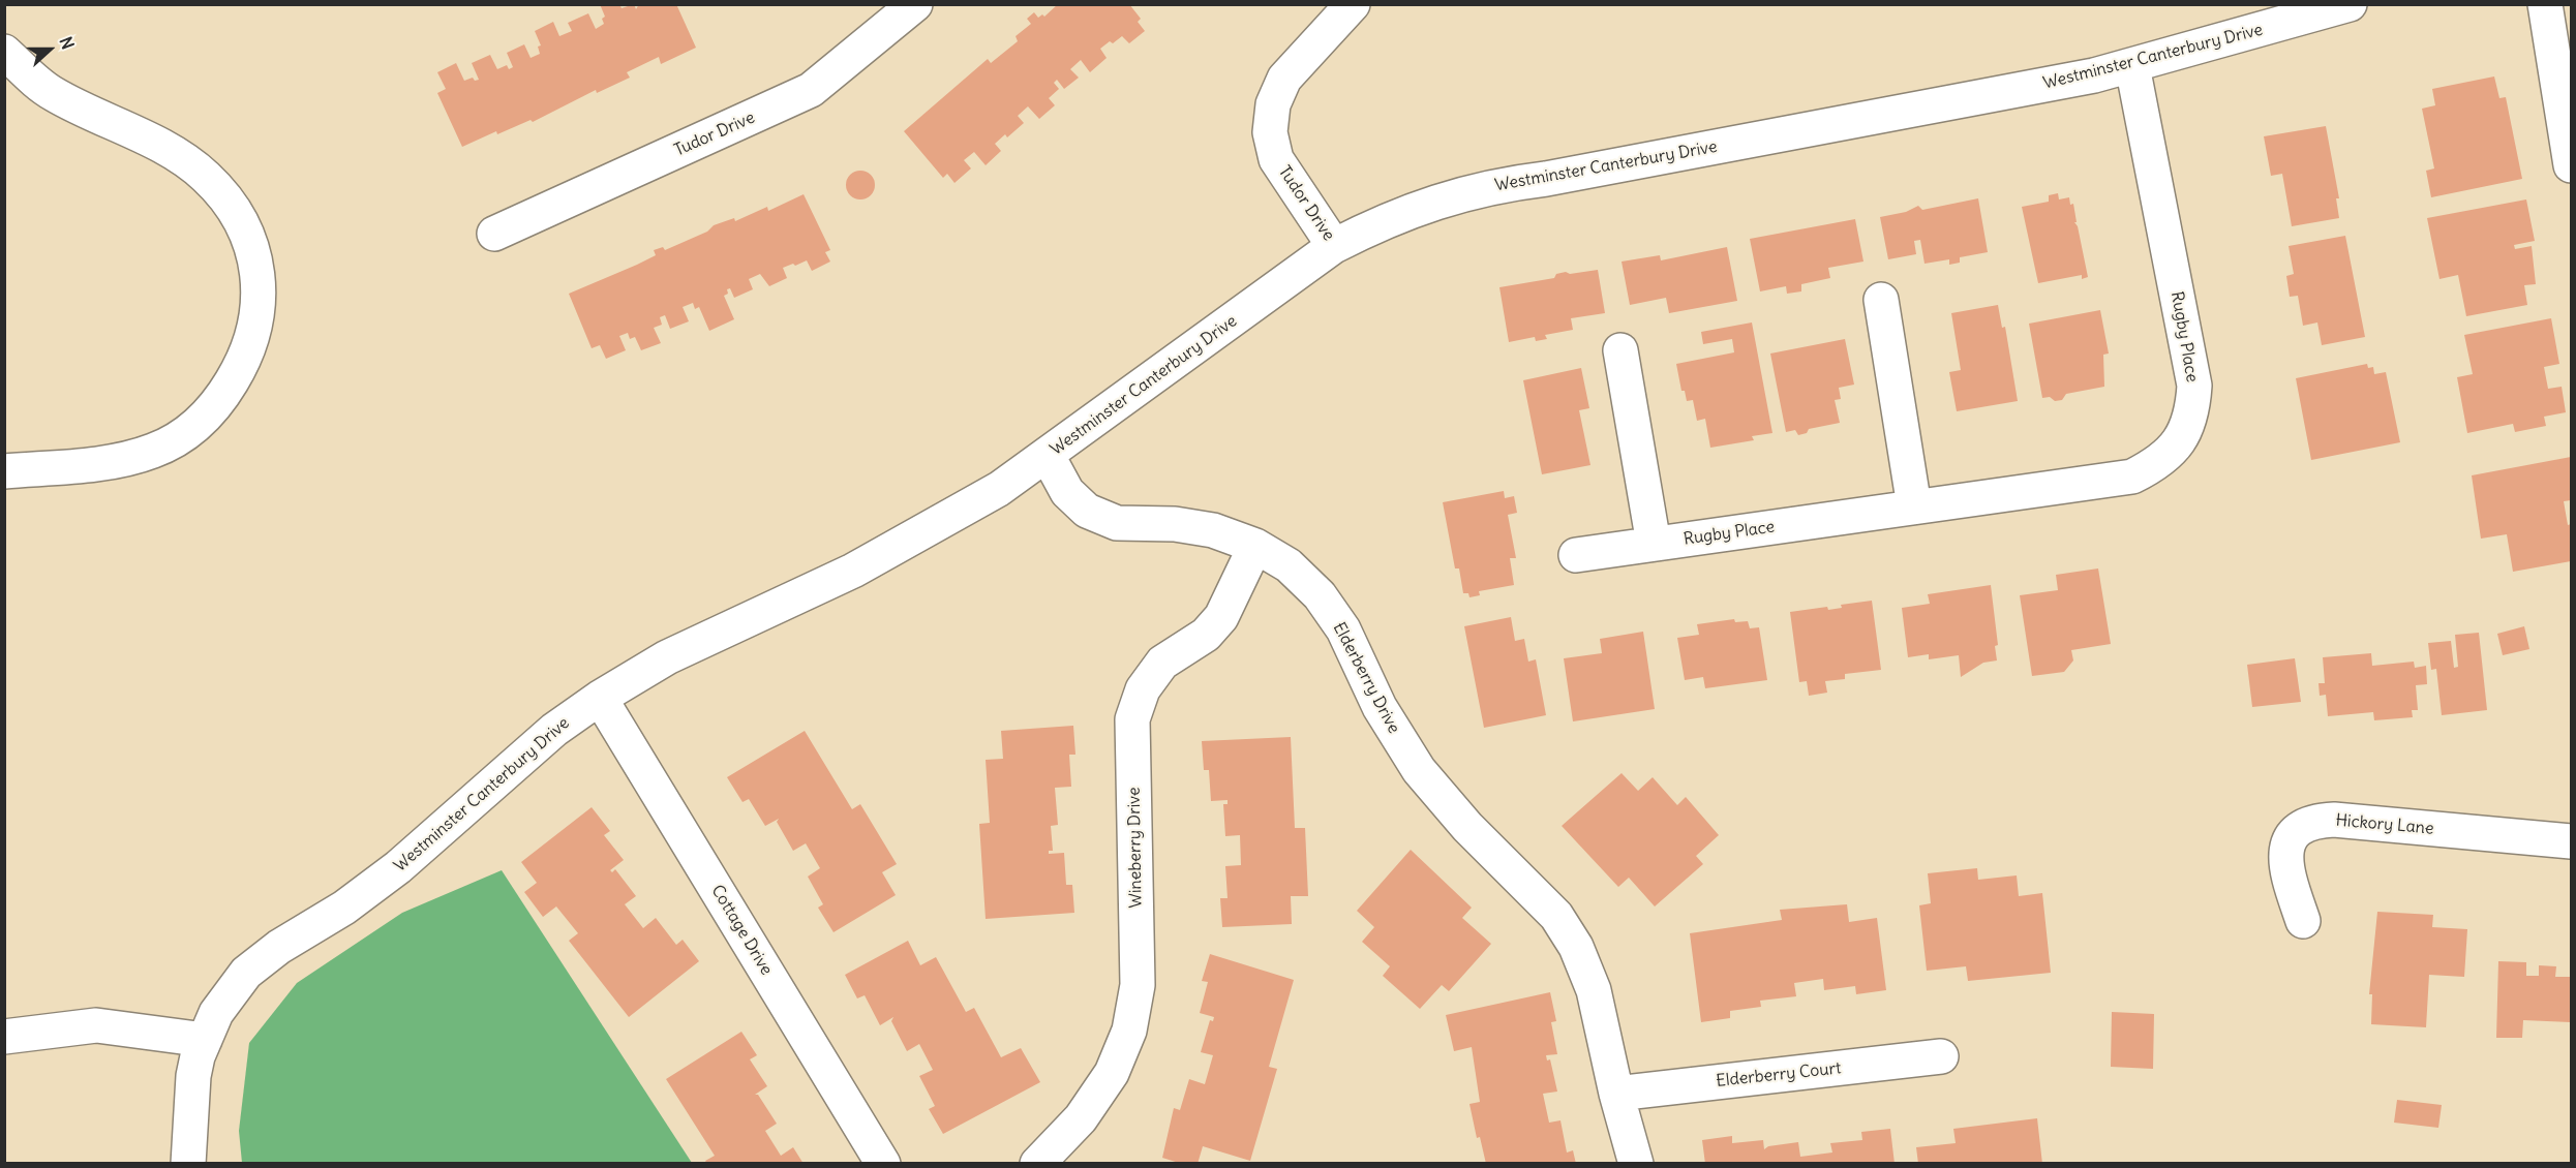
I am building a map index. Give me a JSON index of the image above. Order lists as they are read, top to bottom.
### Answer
{
  "streets": {
    "street": [
      "Westminster Canterbury Drive",
      "Tudor Drive",
      "Rugby Place",
      "Elderberry Drive",
      "Hickory Lane",
      "Wineberry Drive",
      "Cottage Drive",
      "Elderberry Court"
    ]
  },
  "crossings": [
    ["Westminster Canterbury Drive", "Tudor Drive"],
    ["Westminster Canterbury Drive", "Rugby Place"],
    ["Westminster Canterbury Drive", "Elderberry Drive"],
    ["Westminster Canterbury Drive", "Cottage Drive"],
    ["Elderberry Drive", "Wineberry Drive"],
    ["Elderberry Drive", "Elderberry Court"]
  ],
  "north": "right"
}
